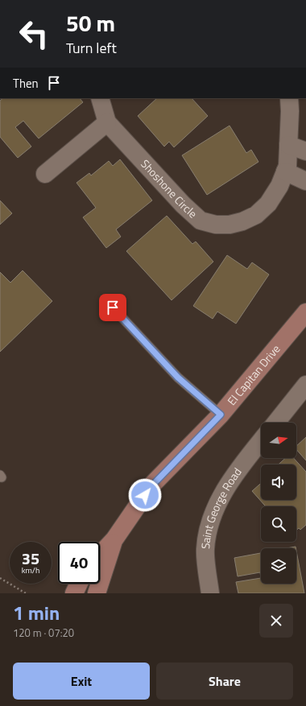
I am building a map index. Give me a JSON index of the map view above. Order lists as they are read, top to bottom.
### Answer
{
  "streets": {
    "street": ["Shoshone Circle", "El Capitan Drive", "Saint George Road"]
  },
  "north": "right",
  "page": {
    "turn": ["50 m", "Turn left"],
    "then": "Then",
    "speed": "35 km/h",
    "limit": "40",
    "heading": ["1 min", "120 m · 07:20"],
    "buttons": ["Exit", "Share"]
  }
}
